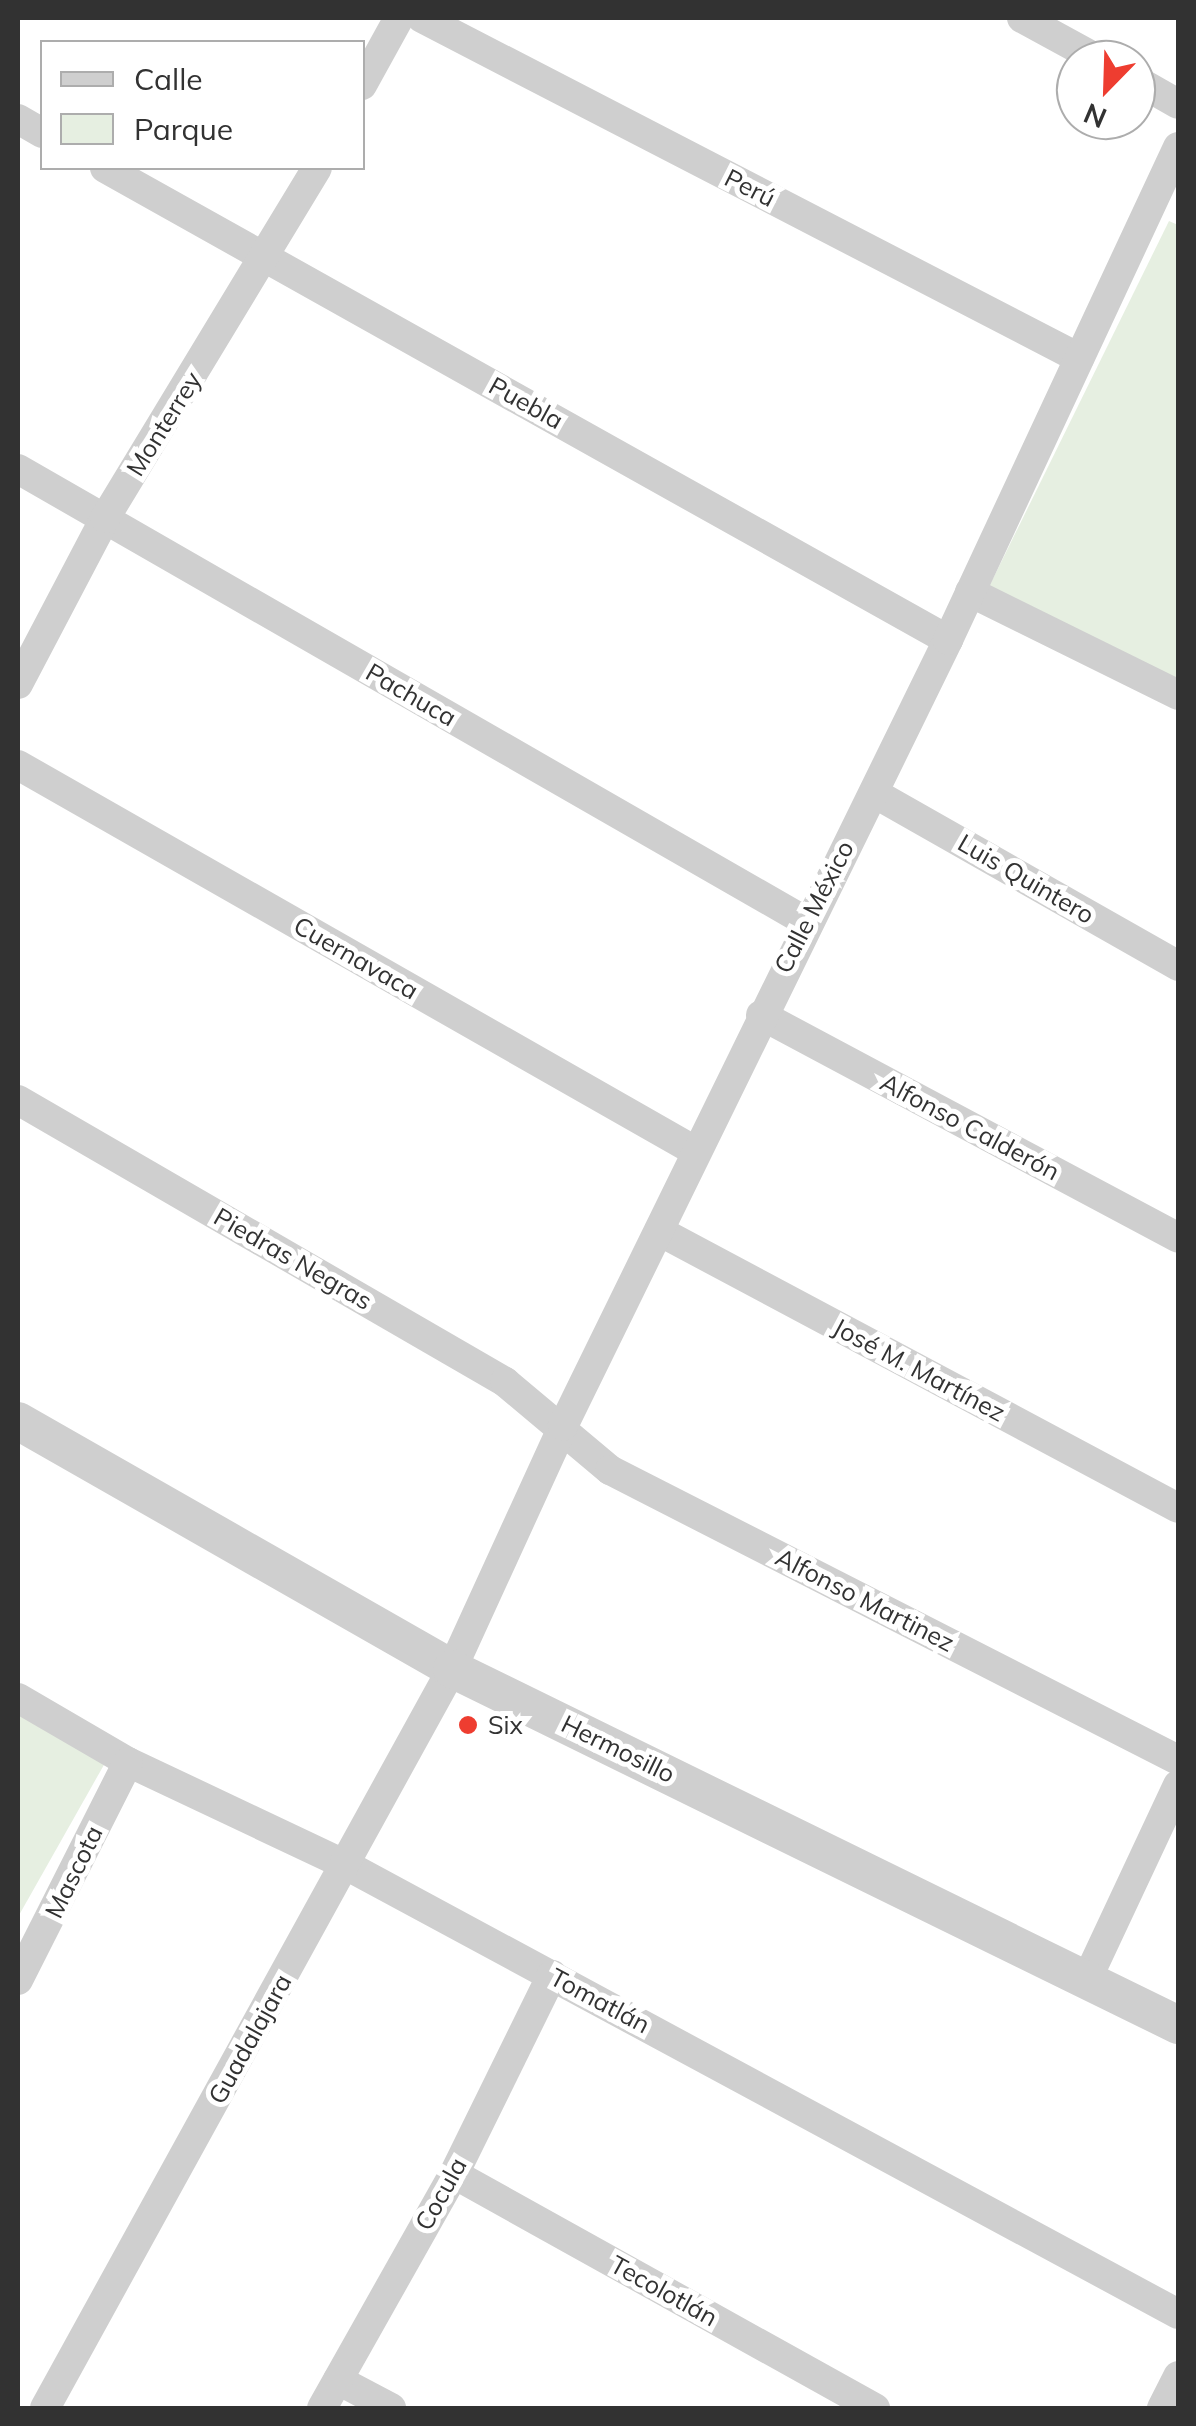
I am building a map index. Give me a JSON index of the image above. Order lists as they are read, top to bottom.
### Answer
{
  "streets": {
    "street": [
      "Perú",
      "Puebla",
      "Monterrey",
      "Pachuca",
      "Luis Quintero",
      "Calle México",
      "Cuernavaca",
      "Alfonso Calderón",
      "Piedras Negras",
      "José M. Martínez",
      "Alfonso Martinez",
      "Hermosillo",
      "Mascota",
      "Tomatlán",
      "Guadalajara",
      "Cocula",
      "Tecolotlán"
    ]
  },
  "crossings": [
    ["Perú", "Calle México"],
    ["Puebla", "Monterrey"],
    ["Puebla", "Calle México"],
    ["Monterrey", "Pachuca"],
    ["Pachuca", "Calle México"],
    ["Luis Quintero", "Calle México"],
    ["Calle México", "Cuernavaca"],
    ["Calle México", "Alfonso Calderón"],
    ["Calle México", "Piedras Negras"],
    ["Calle México", "José M. Martínez"],
    ["Calle México", "Alfonso Martinez"],
    ["Calle México", "Hermosillo"],
    ["Calle México", "Guadalajara"],
    ["Piedras Negras", "Alfonso Martinez"],
    ["Hermosillo", "Guadalajara"],
    ["Mascota", "Tomatlán"],
    ["Tomatlán", "Guadalajara"],
    ["Tomatlán", "Cocula"],
    ["Cocula", "Tecolotlán"]
  ],
  "places": ["Six"],
  "legend": ["Calle", "Parque"],
  "north": "bottom left"
}
